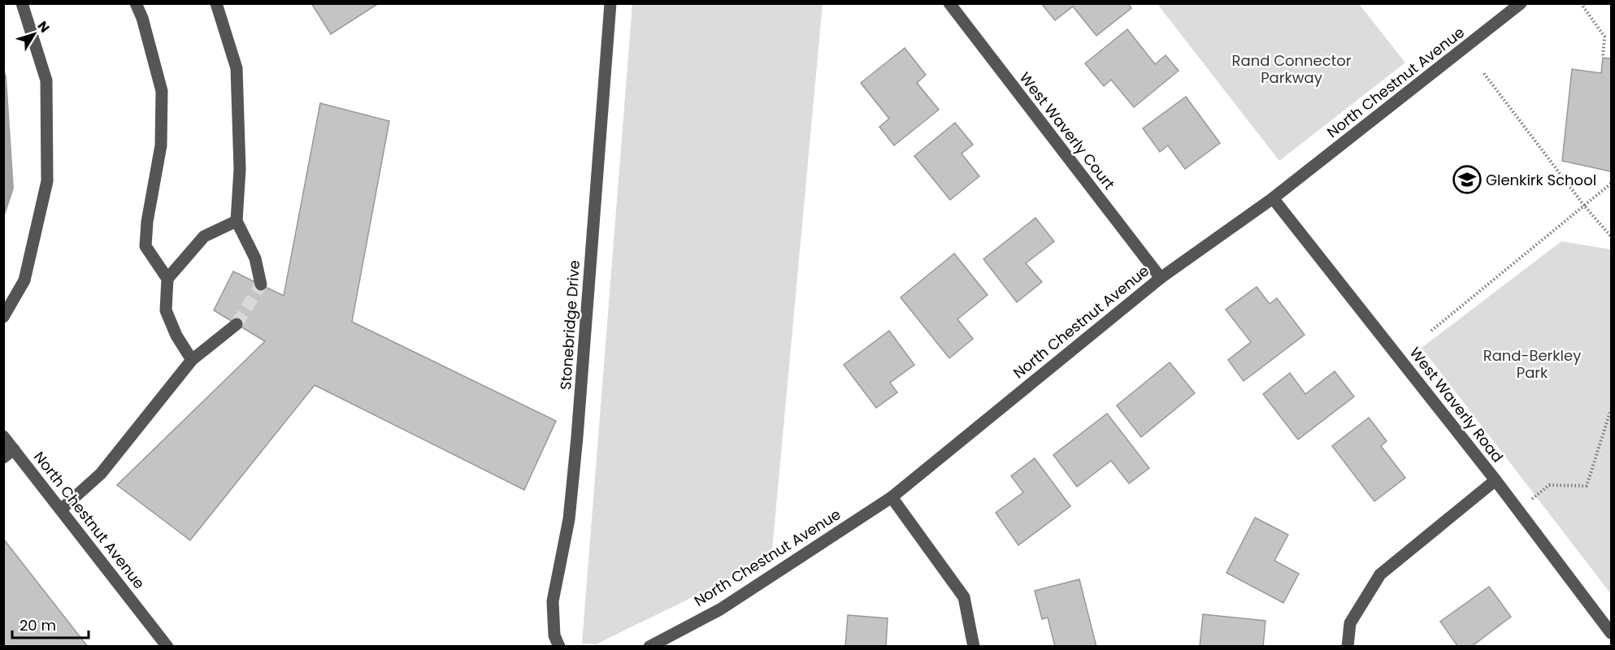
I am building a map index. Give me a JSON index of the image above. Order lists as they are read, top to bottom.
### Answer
{
  "streets": {
    "street": [
      "North Chestnut Avenue",
      "West Waverly Court",
      "Stonebridge Drive",
      "West Waverly Road"
    ]
  },
  "crossings": [
    ["North Chestnut Avenue", "West Waverly Court"],
    ["North Chestnut Avenue", "West Waverly Road"]
  ],
  "parks": ["Rand Connector Parkway", "Rand-Berkley Park"],
  "places": {
    "school or university": ["Glenkirk School"]
  },
  "scale_bar": "20 m",
  "north": "top right"
}
